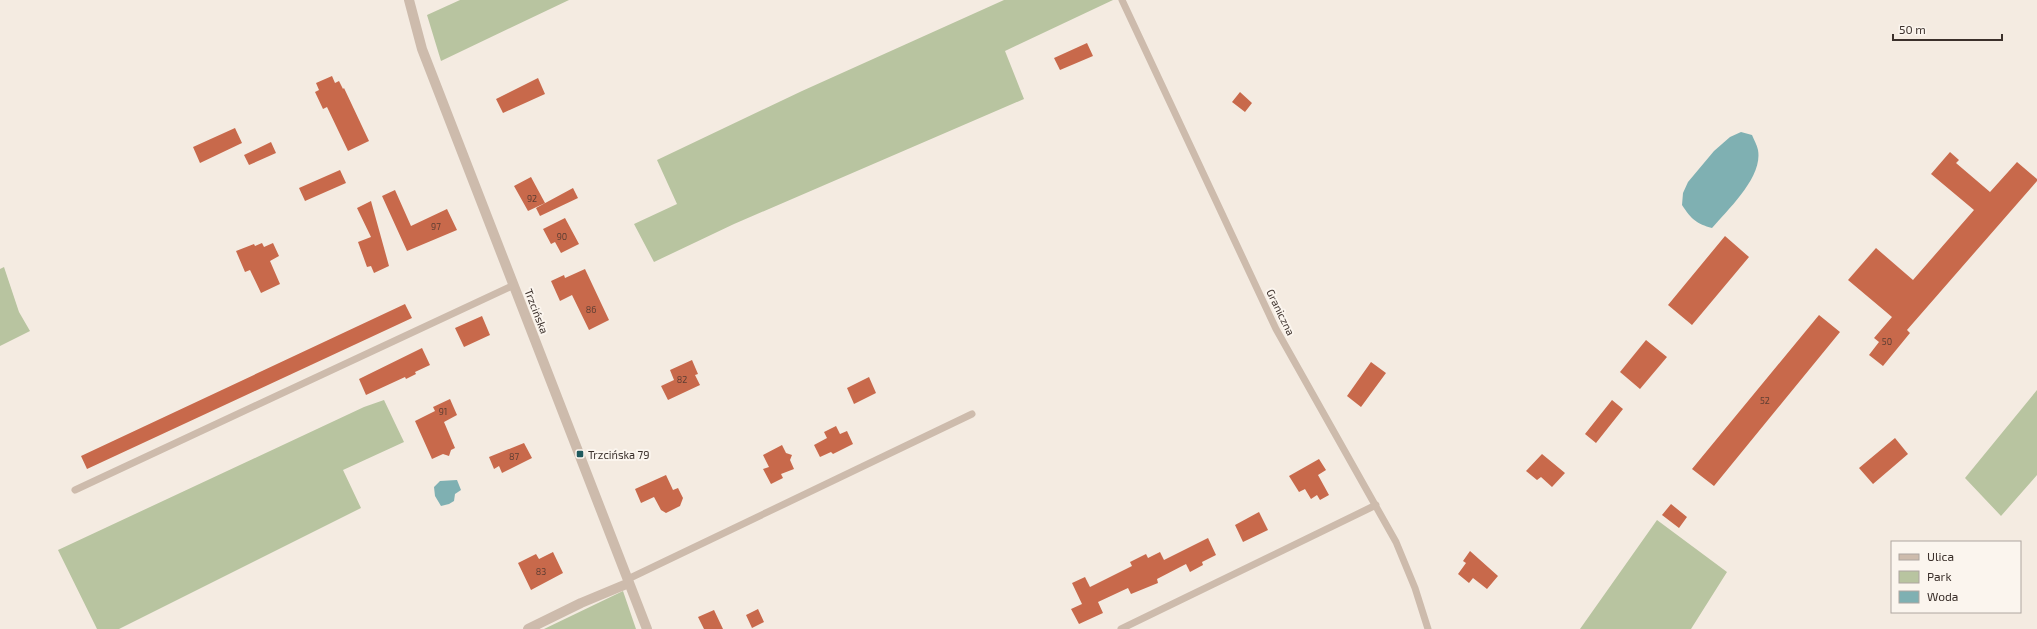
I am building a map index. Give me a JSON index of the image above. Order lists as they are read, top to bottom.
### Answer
{
  "streets": {
    "street": ["Trzcińska"],
    "lane": ["Graniczna"]
  },
  "places": {
    "transit": ["Trzcińska 79"]
  },
  "house_numbers": [
    "92",
    "97",
    "90",
    "86",
    "50",
    "82",
    "52",
    "91",
    "87",
    "83"
  ],
  "legend": ["Ulica", "Park", "Woda"],
  "scale_bar": "50 m"
}
